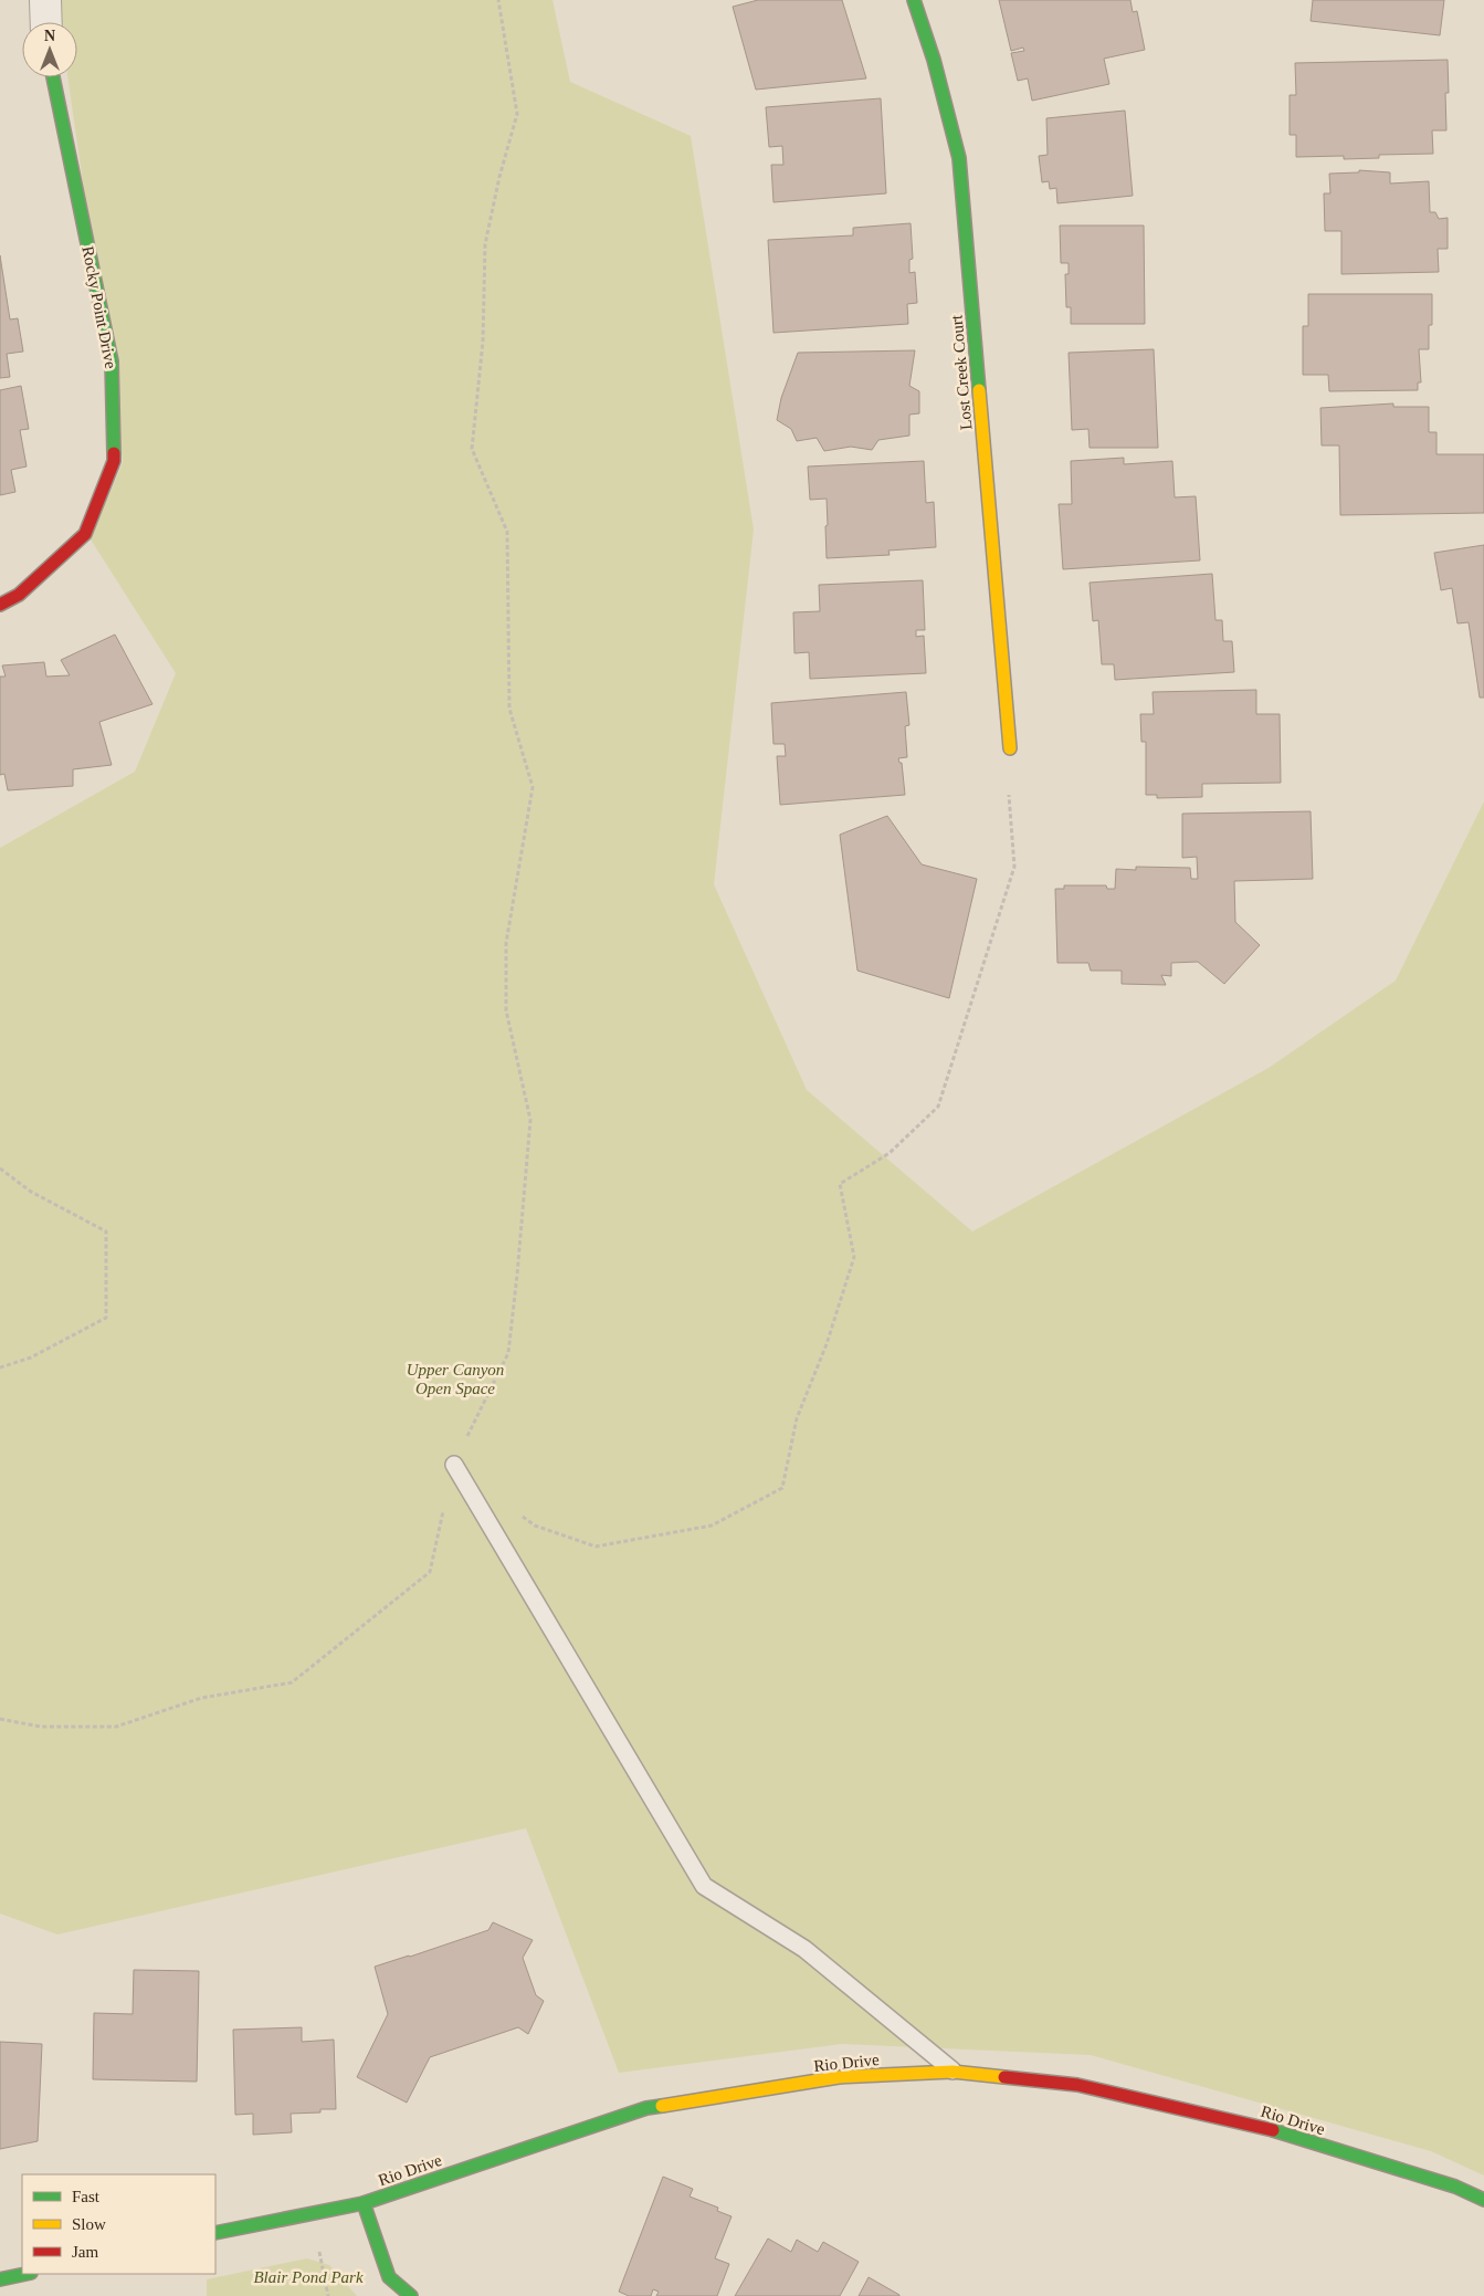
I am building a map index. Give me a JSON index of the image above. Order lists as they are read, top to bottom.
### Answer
{
  "streets": {
    "street": ["Rocky Point Drive", "Lost Creek Court", "Rio Drive"]
  },
  "parks": ["Upper Canyon Open Space", "Blair Pond Park"],
  "legend": ["Fast", "Slow", "Jam"],
  "north": "top"
}
